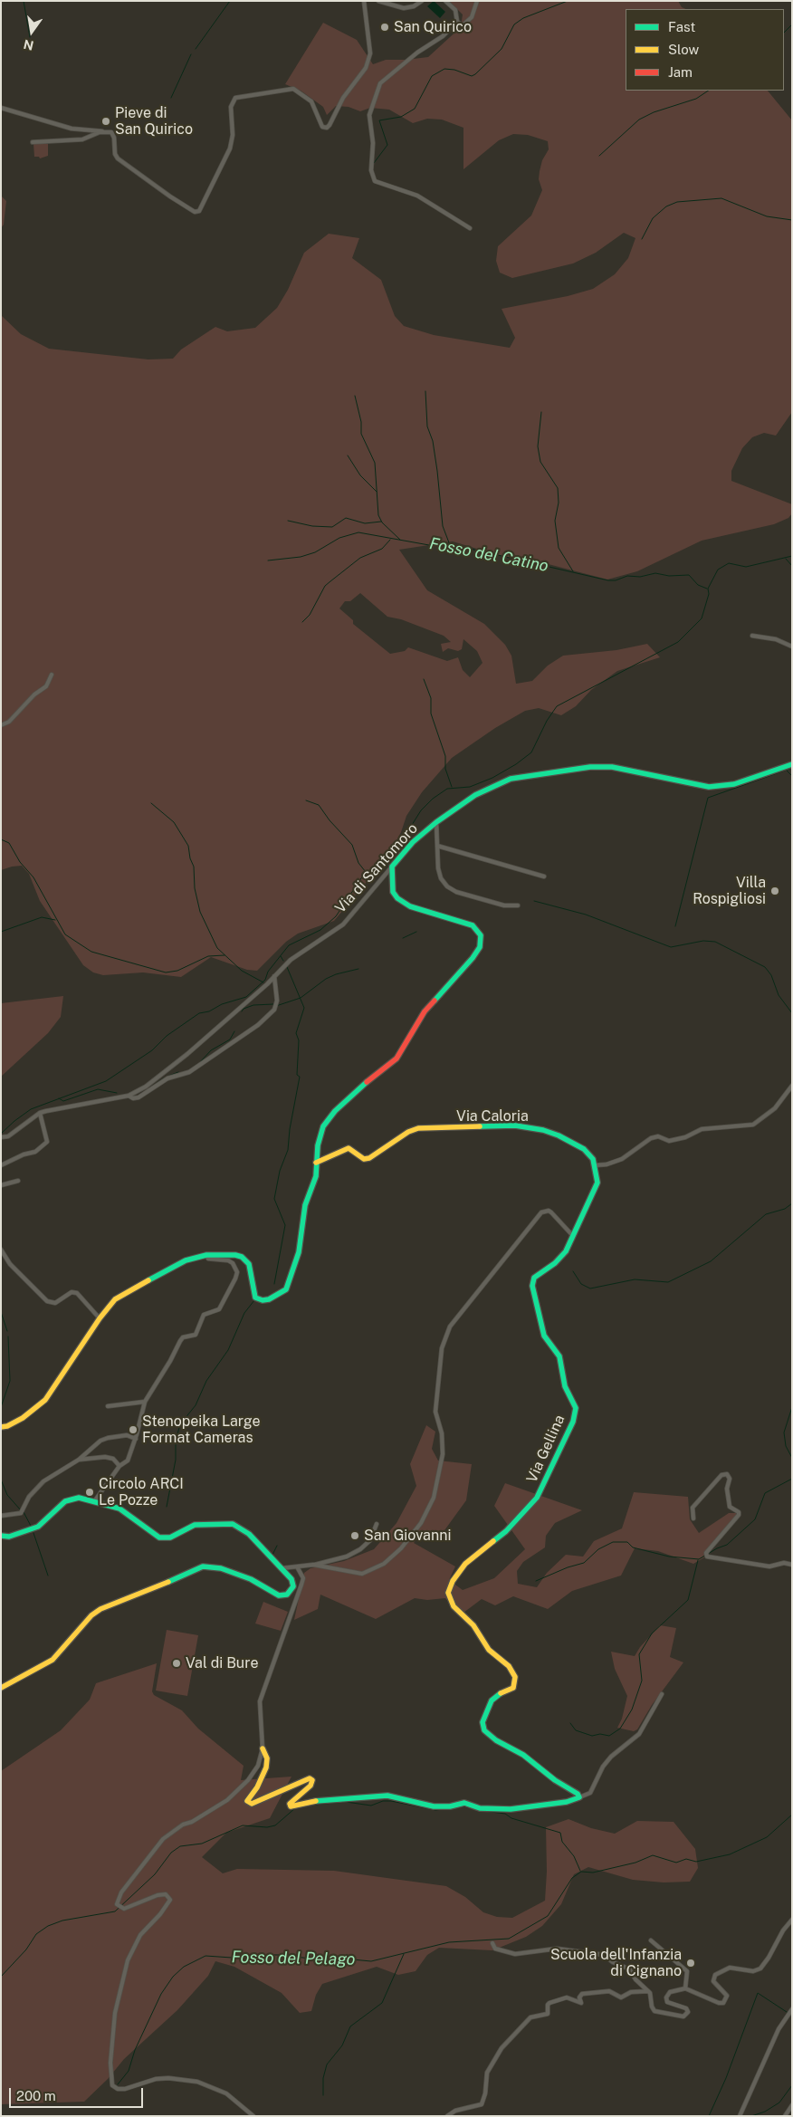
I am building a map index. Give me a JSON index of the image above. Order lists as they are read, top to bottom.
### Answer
{
  "streets": {
    "main road": ["Via di Santomoro", "Via Caloria", "Via Gellina"]
  },
  "water": ["Fosso del Catino", "Fosso del Pelago"],
  "places": [
    "San Quirico",
    "Pieve di San Quirico",
    "Villa Rospigliosi",
    "Stenopeika Large Format Cameras",
    "Circolo ARCI Le Pozze",
    "San Giovanni",
    "Val di Bure",
    "Scuola dell'Infanzia di Cignano"
  ],
  "legend": ["Fast", "Slow", "Jam"],
  "scale_bar": "200 m",
  "north": "bottom"
}
